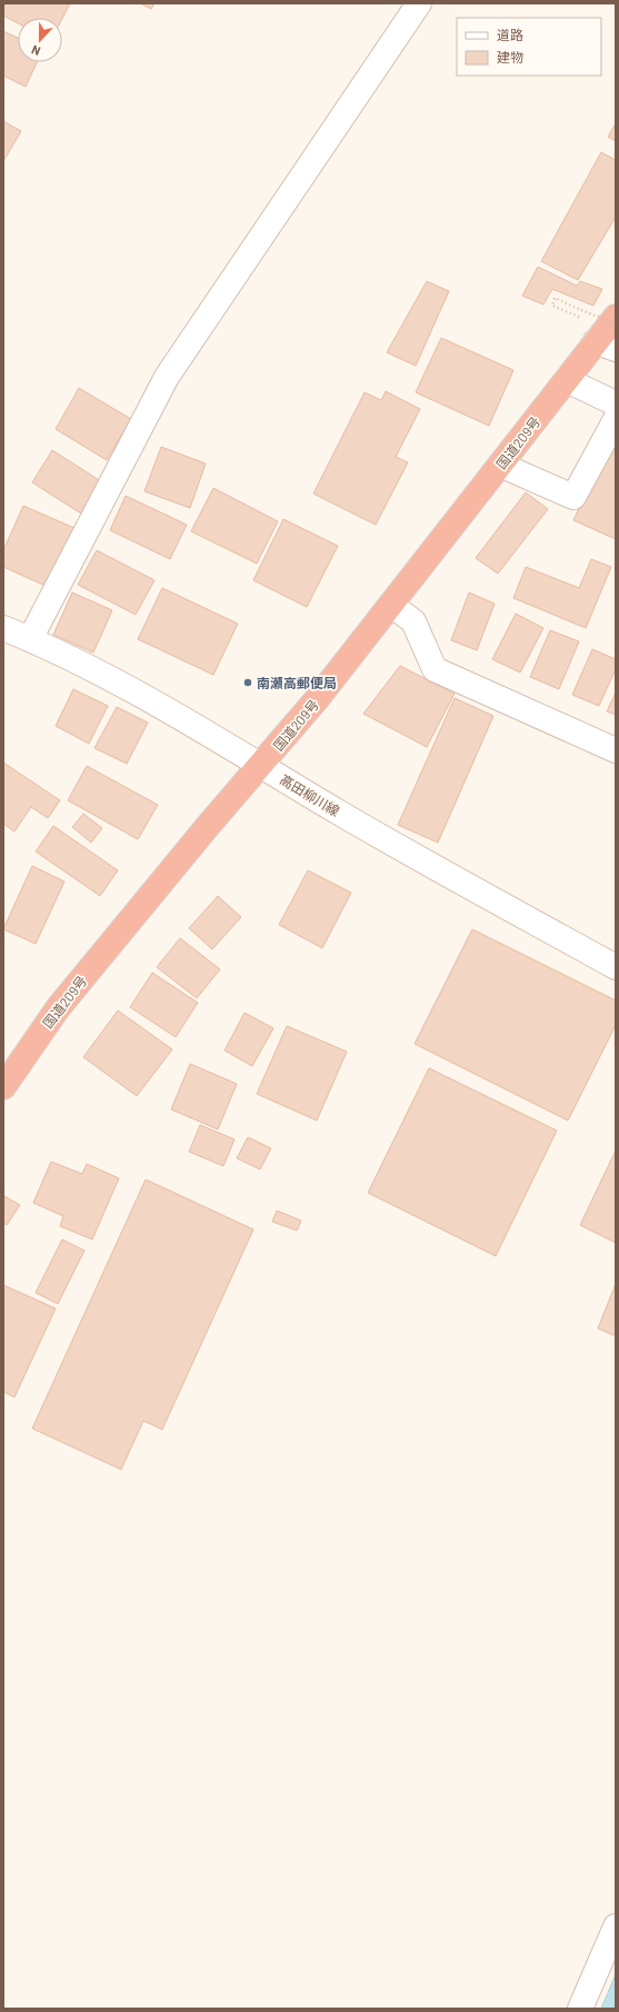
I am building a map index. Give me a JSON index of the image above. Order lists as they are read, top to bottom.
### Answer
{
  "streets": {
    "highway": ["国道209号"],
    "street": ["高田柳川線"]
  },
  "crossings": [
    ["国道209号", "高田柳川線"]
  ],
  "places": ["南瀬高郵便局"],
  "legend": ["道路", "建物"],
  "north": "bottom"
}
